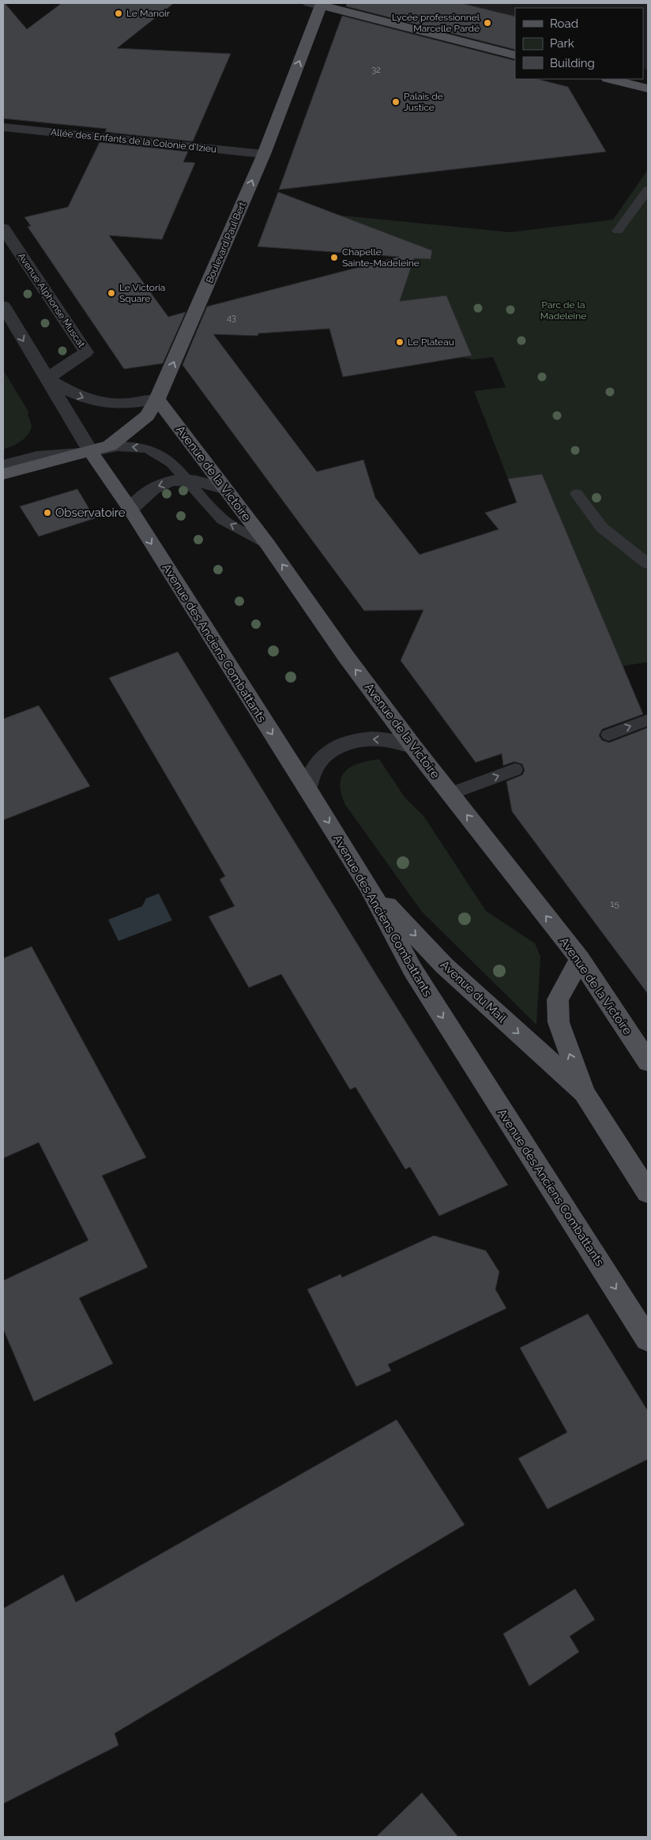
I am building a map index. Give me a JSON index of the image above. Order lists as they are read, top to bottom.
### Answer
{
  "streets": {
    "main road": [
      "Boulevard Paul Bert",
      "Avenue de la Victoire",
      "Avenue des Anciens Combattants",
      "Avenue du Mail"
    ],
    "street": ["Allée des Enfants de la Colonie d'Izieu", "Avenue Alphonse Muscat"]
  },
  "crossings": [
    ["Allée des Enfants de la Colonie d'Izieu", "Boulevard Paul Bert"],
    ["Boulevard Paul Bert", "Avenue de la Victoire"],
    ["Boulevard Paul Bert", "Avenue des Anciens Combattants"],
    ["Avenue de la Victoire", "Avenue du Mail"],
    ["Avenue des Anciens Combattants", "Avenue du Mail"]
  ],
  "one_way": ["Boulevard Paul Bert", "Avenue de la Victoire", "Avenue des Anciens Combattants"],
  "parks": ["Parc de la Madeleine"],
  "places": [
    "Le Manoir",
    "Lycée professionnel Marcelle Pardé",
    "Palais de Justice",
    "Chapelle Sainte-Madeleine",
    "Le Victoria Square",
    "Le Plateau",
    "Observatoire"
  ],
  "house_numbers": ["32", "43", "15"],
  "legend": ["Road", "Park", "Building"]
}
